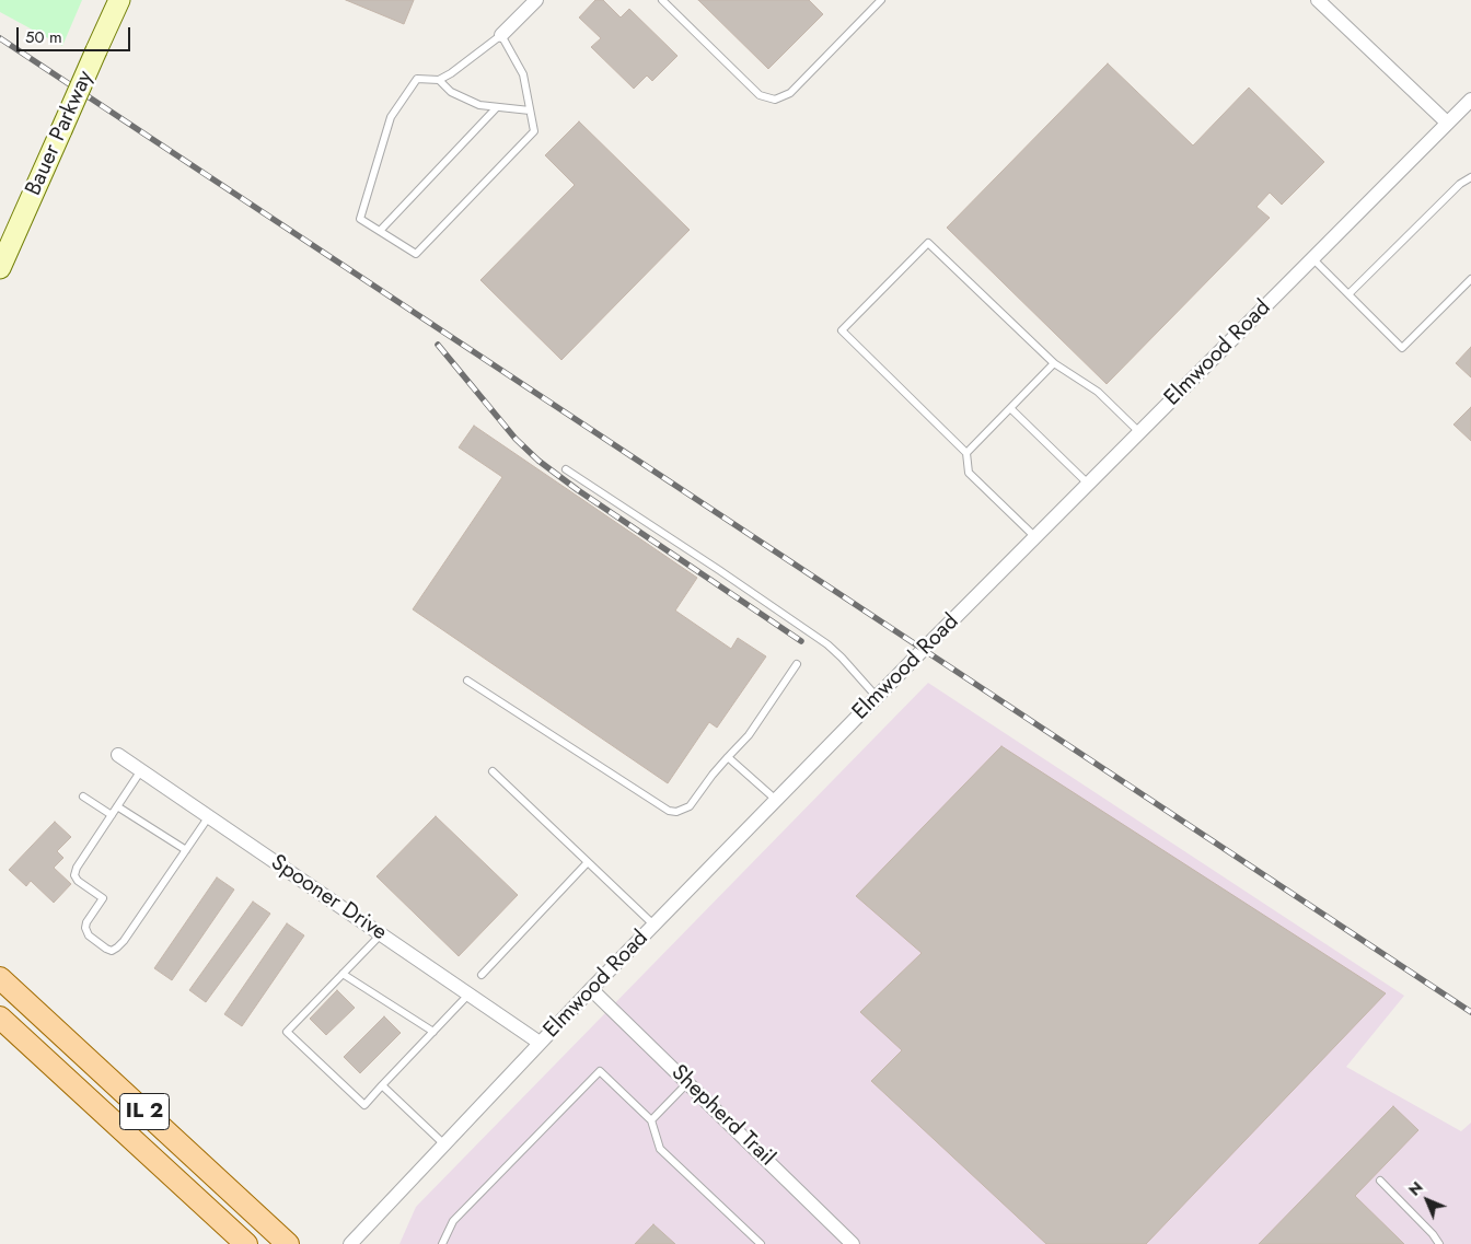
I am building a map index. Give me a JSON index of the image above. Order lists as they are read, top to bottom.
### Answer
{
  "streets": {
    "main road": ["Bauer Parkway", "IL 2"],
    "street": ["Elmwood Road", "Spooner Drive", "Shepherd Trail"]
  },
  "crossings": [
    ["Elmwood Road", "Spooner Drive"],
    ["Elmwood Road", "Shepherd Trail"]
  ],
  "scale_bar": "50 m",
  "north": "top left"
}
